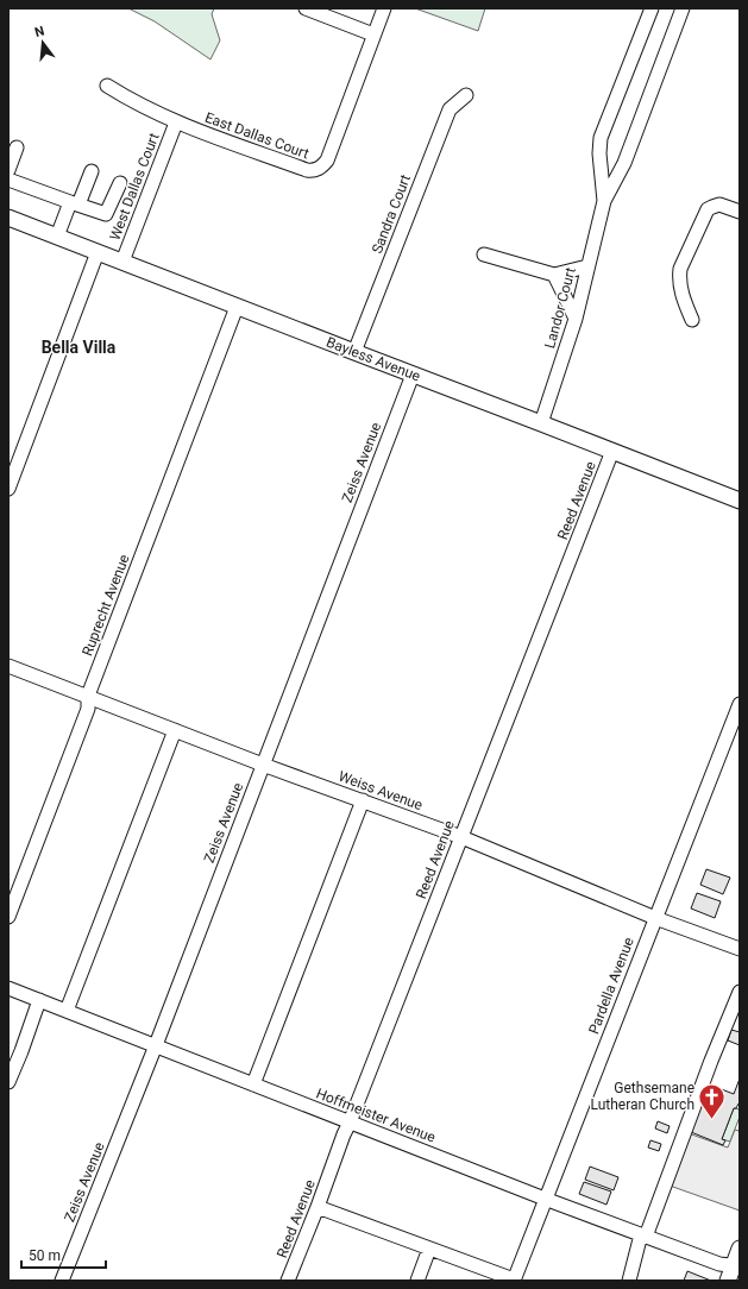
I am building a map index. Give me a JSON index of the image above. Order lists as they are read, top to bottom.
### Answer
{
  "streets": {
    "main road": ["Bayless Avenue"],
    "street": [
      "East Dallas Court",
      "West Dallas Court",
      "Sandra Court",
      "Landor Court",
      "Zeiss Avenue",
      "Reed Avenue",
      "Ruprecht Avenue",
      "Weiss Avenue",
      "Pardella Avenue",
      "Hoffmeister Avenue"
    ]
  },
  "crossings": [
    ["East Dallas Court", "West Dallas Court"],
    ["West Dallas Court", "Bayless Avenue"],
    ["Sandra Court", "Bayless Avenue"],
    ["Landor Court", "Bayless Avenue"],
    ["Bayless Avenue", "Zeiss Avenue"],
    ["Bayless Avenue", "Reed Avenue"],
    ["Bayless Avenue", "Ruprecht Avenue"],
    ["Zeiss Avenue", "Weiss Avenue"],
    ["Zeiss Avenue", "Hoffmeister Avenue"],
    ["Reed Avenue", "Weiss Avenue"],
    ["Reed Avenue", "Hoffmeister Avenue"],
    ["Ruprecht Avenue", "Weiss Avenue"],
    ["Weiss Avenue", "Pardella Avenue"],
    ["Pardella Avenue", "Hoffmeister Avenue"]
  ],
  "districts": ["Bella Villa"],
  "places": {
    "church": ["Gethsemane Lutheran Church"]
  },
  "scale_bar": "50 m",
  "north": "top"
}
